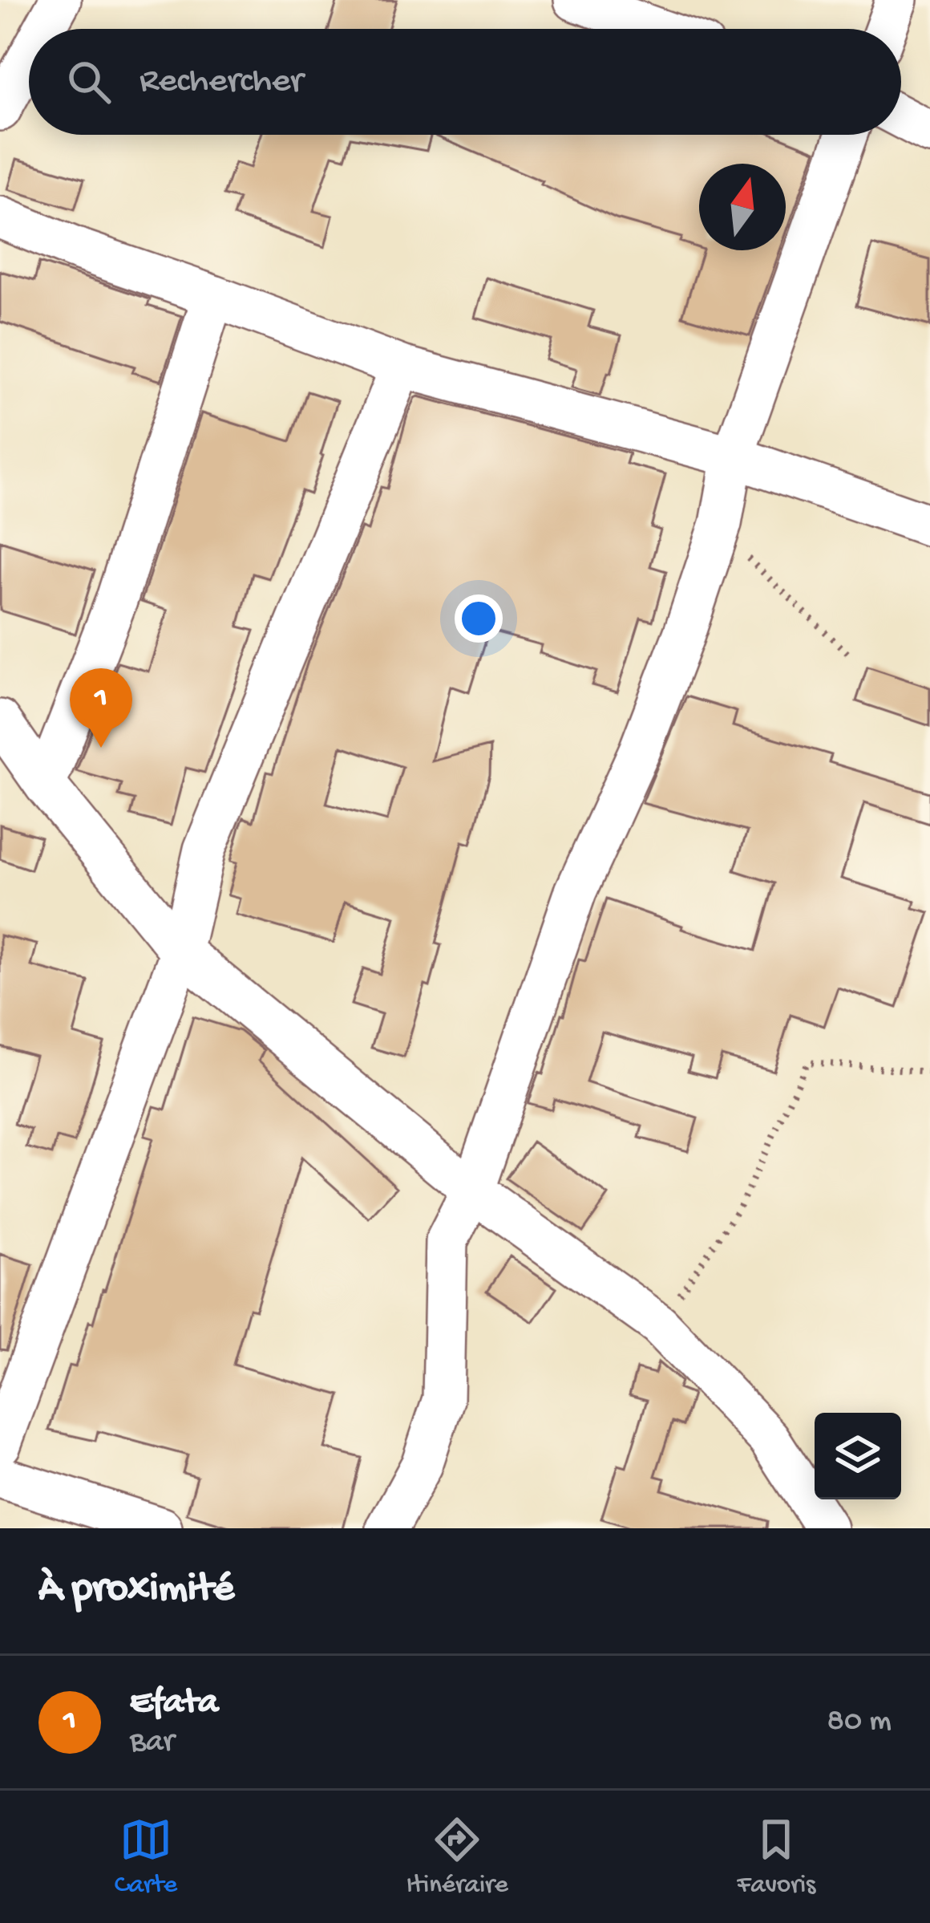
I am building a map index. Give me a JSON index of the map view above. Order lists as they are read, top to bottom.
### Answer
{
  "north": "top",
  "page": {
    "search": "Rechercher",
    "pins": "1",
    "heading": "À proximité",
    "list": [
      {
        "mark": "1",
        "name": "Efata",
        "note": "Bar",
        "value": "80 m"
      }
    ],
    "nav": ["Carte", "Itinéraire", "Favoris"]
  }
}
